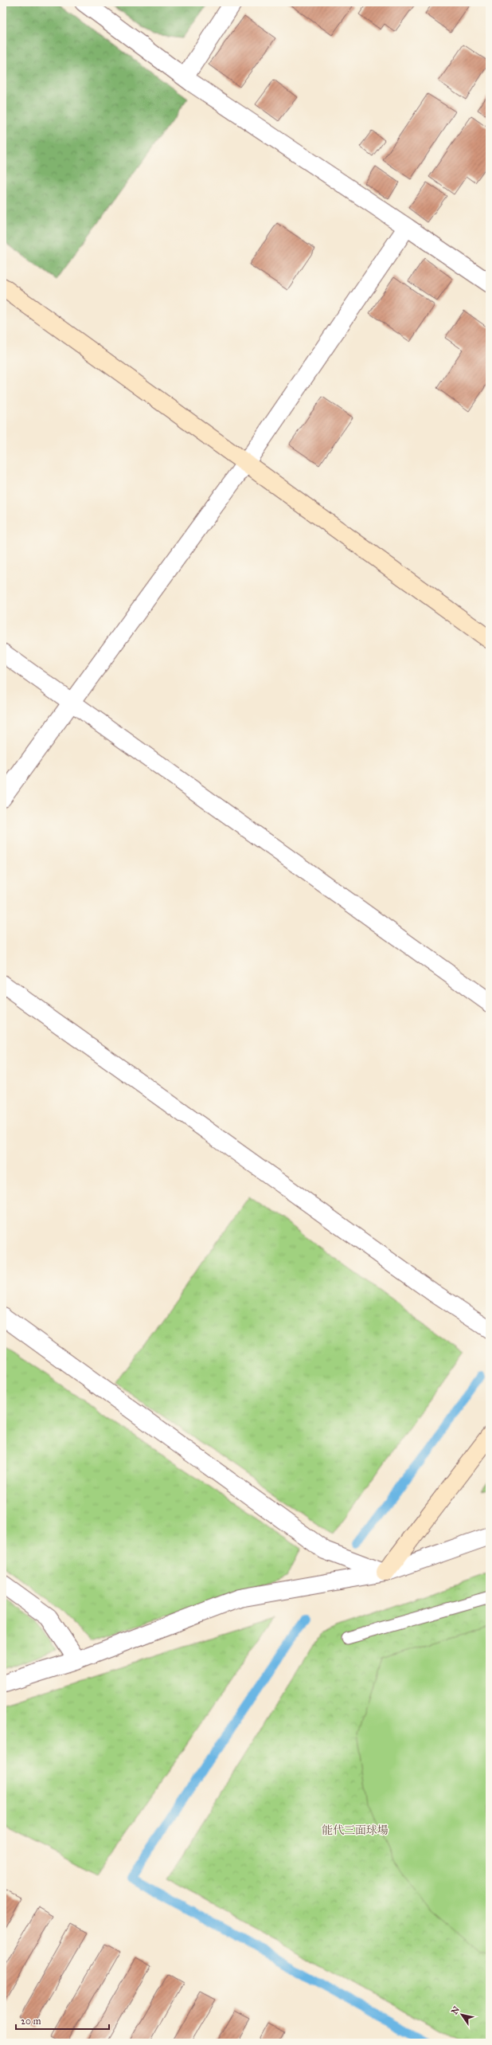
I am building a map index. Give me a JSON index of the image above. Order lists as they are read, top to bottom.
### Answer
{
  "parks": ["能代三面球場"],
  "scale_bar": "20 m",
  "north": "top left"
}
